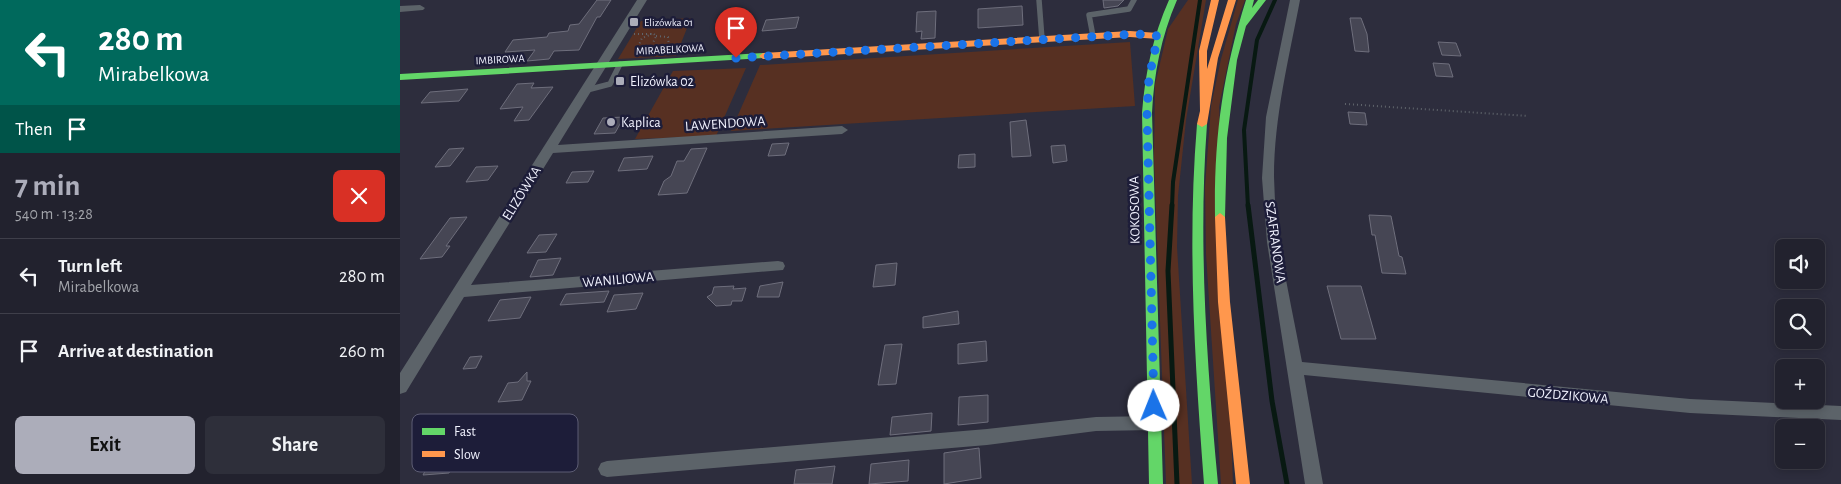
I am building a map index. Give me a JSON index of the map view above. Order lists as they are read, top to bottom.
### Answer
{
  "streets": {
    "main road": ["MIRABELKOWA", "IMBIROWA", "KOKOSOWA"],
    "street": [
      "LAWENDOWA",
      "ELIZÓWKA",
      "SZAFRANOWA",
      "WANILIOWA",
      "GOŹDZIKOWA"
    ]
  },
  "crossings": [
    ["MIRABELKOWA", "IMBIROWA"],
    ["MIRABELKOWA", "ELIZÓWKA"],
    ["MIRABELKOWA", "KOKOSOWA"],
    ["IMBIROWA", "ELIZÓWKA"],
    ["LAWENDOWA", "ELIZÓWKA"],
    ["ELIZÓWKA", "WANILIOWA"],
    ["SZAFRANOWA", "GOŹDZIKOWA"]
  ],
  "places": {
    "transit": ["Elizówka 01", "Elizówka 02"],
    "other": ["Kaplica"]
  },
  "legend": ["Fast", "Slow"],
  "page": {
    "turn": ["280 m", "Mirabelkowa"],
    "then": "Then",
    "heading": ["7 min", "540 m · 13:28"],
    "list": [
      {
        "name": "Turn left",
        "note": "Mirabelkowa",
        "value": "280 m"
      },
      {
        "name": "Arrive at destination",
        "value": "260 m"
      }
    ],
    "map_buttons": ["+", "−"],
    "buttons": ["Exit", "Share"]
  }
}
